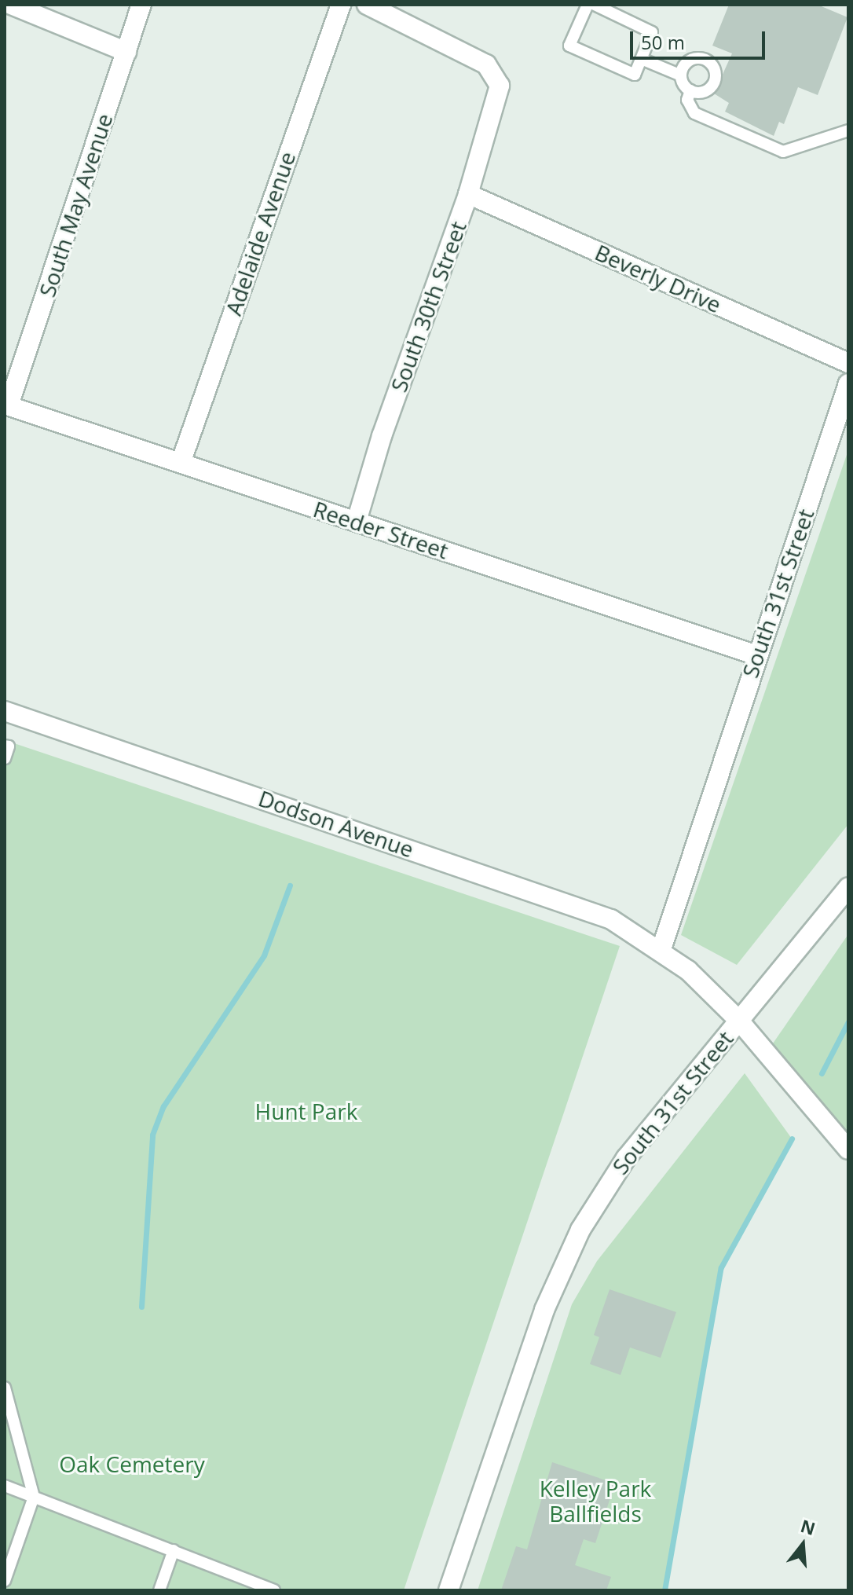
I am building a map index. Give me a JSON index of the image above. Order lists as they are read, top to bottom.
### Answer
{
  "streets": {
    "street": [
      "South May Avenue",
      "Adelaide Avenue",
      "Beverly Drive",
      "South 30th Street",
      "Reeder Street",
      "South 31st Street",
      "Dodson Avenue"
    ]
  },
  "crossings": [
    ["South May Avenue", "Reeder Street"],
    ["Adelaide Avenue", "Reeder Street"],
    ["Beverly Drive", "South 30th Street"],
    ["South 30th Street", "Reeder Street"],
    ["Reeder Street", "South 31st Street"],
    ["South 31st Street", "Dodson Avenue"]
  ],
  "parks": ["Hunt Park", "Oak Cemetery", "Kelley Park Ballfields"],
  "scale_bar": "50 m",
  "north": "top"
}
